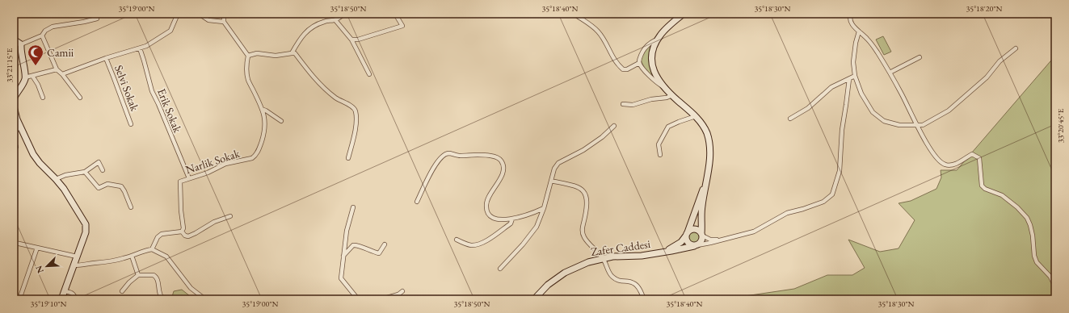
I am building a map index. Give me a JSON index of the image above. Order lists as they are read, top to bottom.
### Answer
{
  "streets": {
    "street": [
      "Selvi Sokak",
      "Erik Sokak",
      "Narlik Sokak",
      "Zafer Caddesi"
    ]
  },
  "crossings": [
    ["Erik Sokak", "Narlik Sokak"]
  ],
  "places": {
    "mosque": ["Camii"]
  },
  "north": "bottom left",
  "coordinates": [
    "35°19'00\"N",
    "35°18'50\"N",
    "35°18'40\"N",
    "35°18'30\"N",
    "35°18'20\"N",
    "33°21'15\"E",
    "33°20'45\"E",
    "35°19'10\"N"
  ]
}
